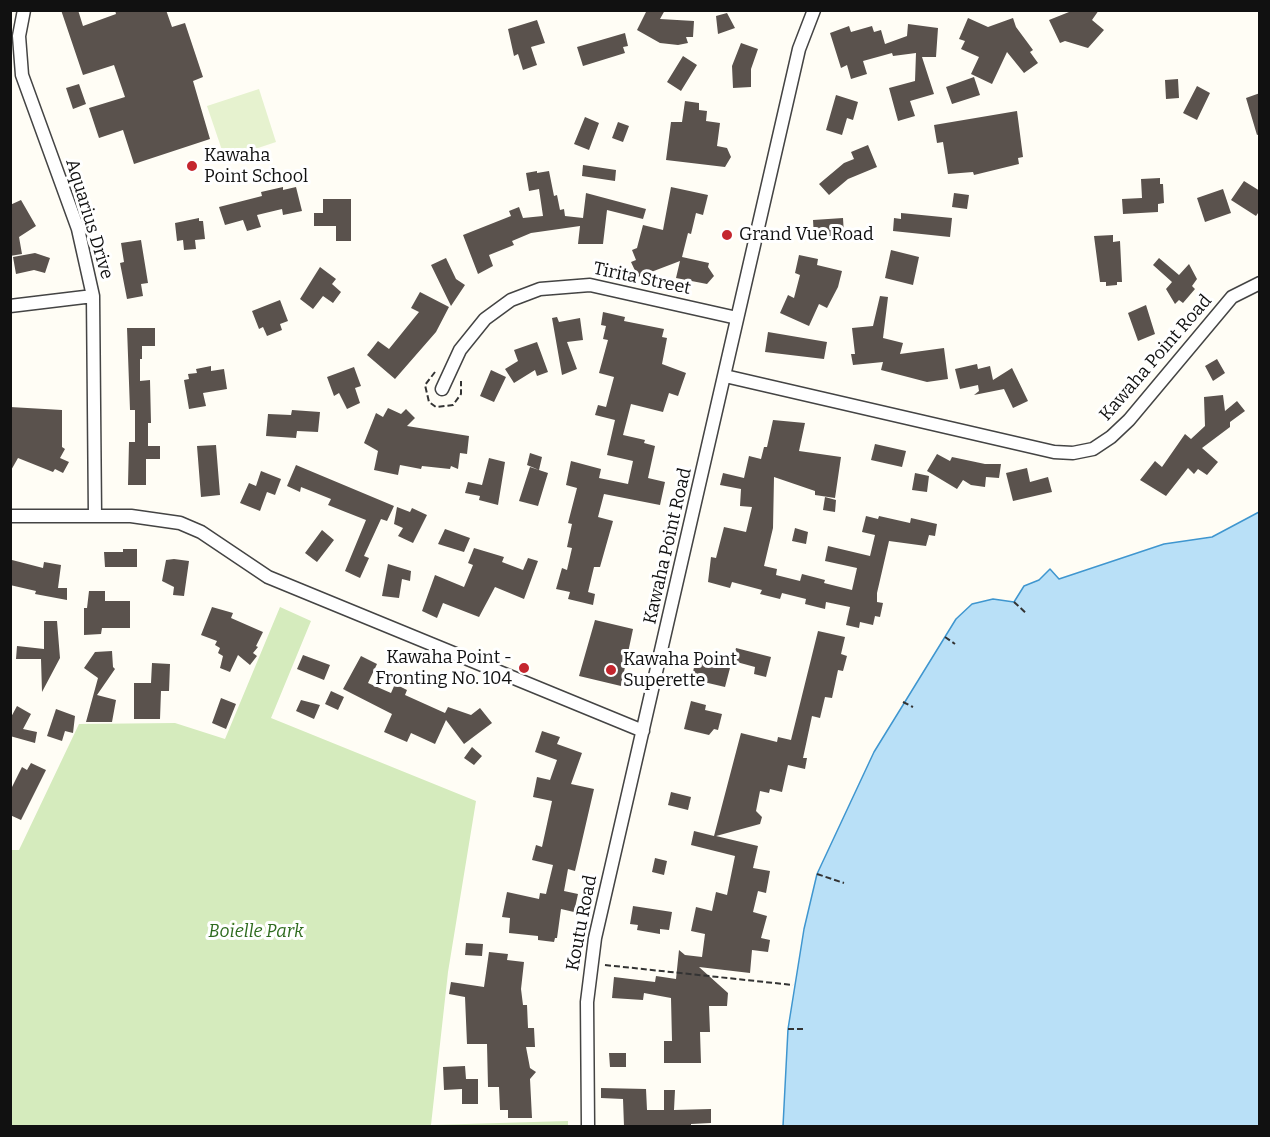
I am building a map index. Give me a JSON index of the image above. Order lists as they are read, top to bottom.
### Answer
{
  "streets": {
    "street": [
      "Aquarius Drive",
      "Tirita Street",
      "Kawaha Point Road",
      "Koutu Road"
    ]
  },
  "crossings": [
    ["Kawaha Point Road", "Koutu Road"]
  ],
  "parks": ["Boielle Park"],
  "places": [
    "Kawaha Point School",
    "Grand Vue Road",
    "Kawaha Point - Fronting No. 104",
    "Kawaha Point Superette"
  ]
}
